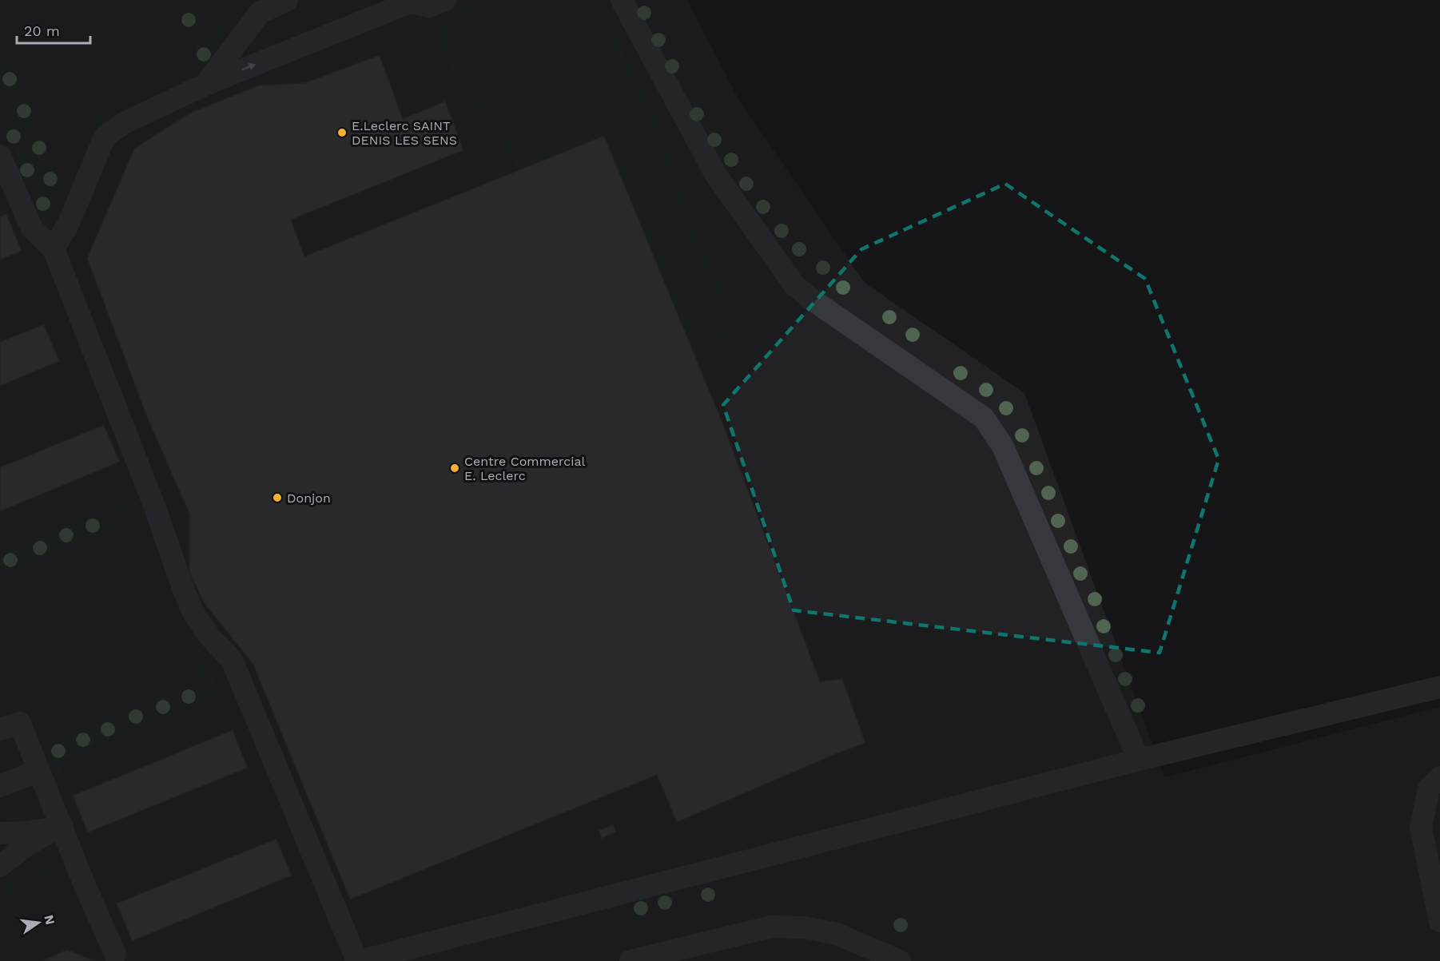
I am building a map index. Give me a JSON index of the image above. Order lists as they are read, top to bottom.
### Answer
{
  "places": ["E.Leclerc SAINT DENIS LES SENS", "Centre Commercial E. Leclerc", "Donjon"],
  "scale_bar": "20 m",
  "north": "right"
}
